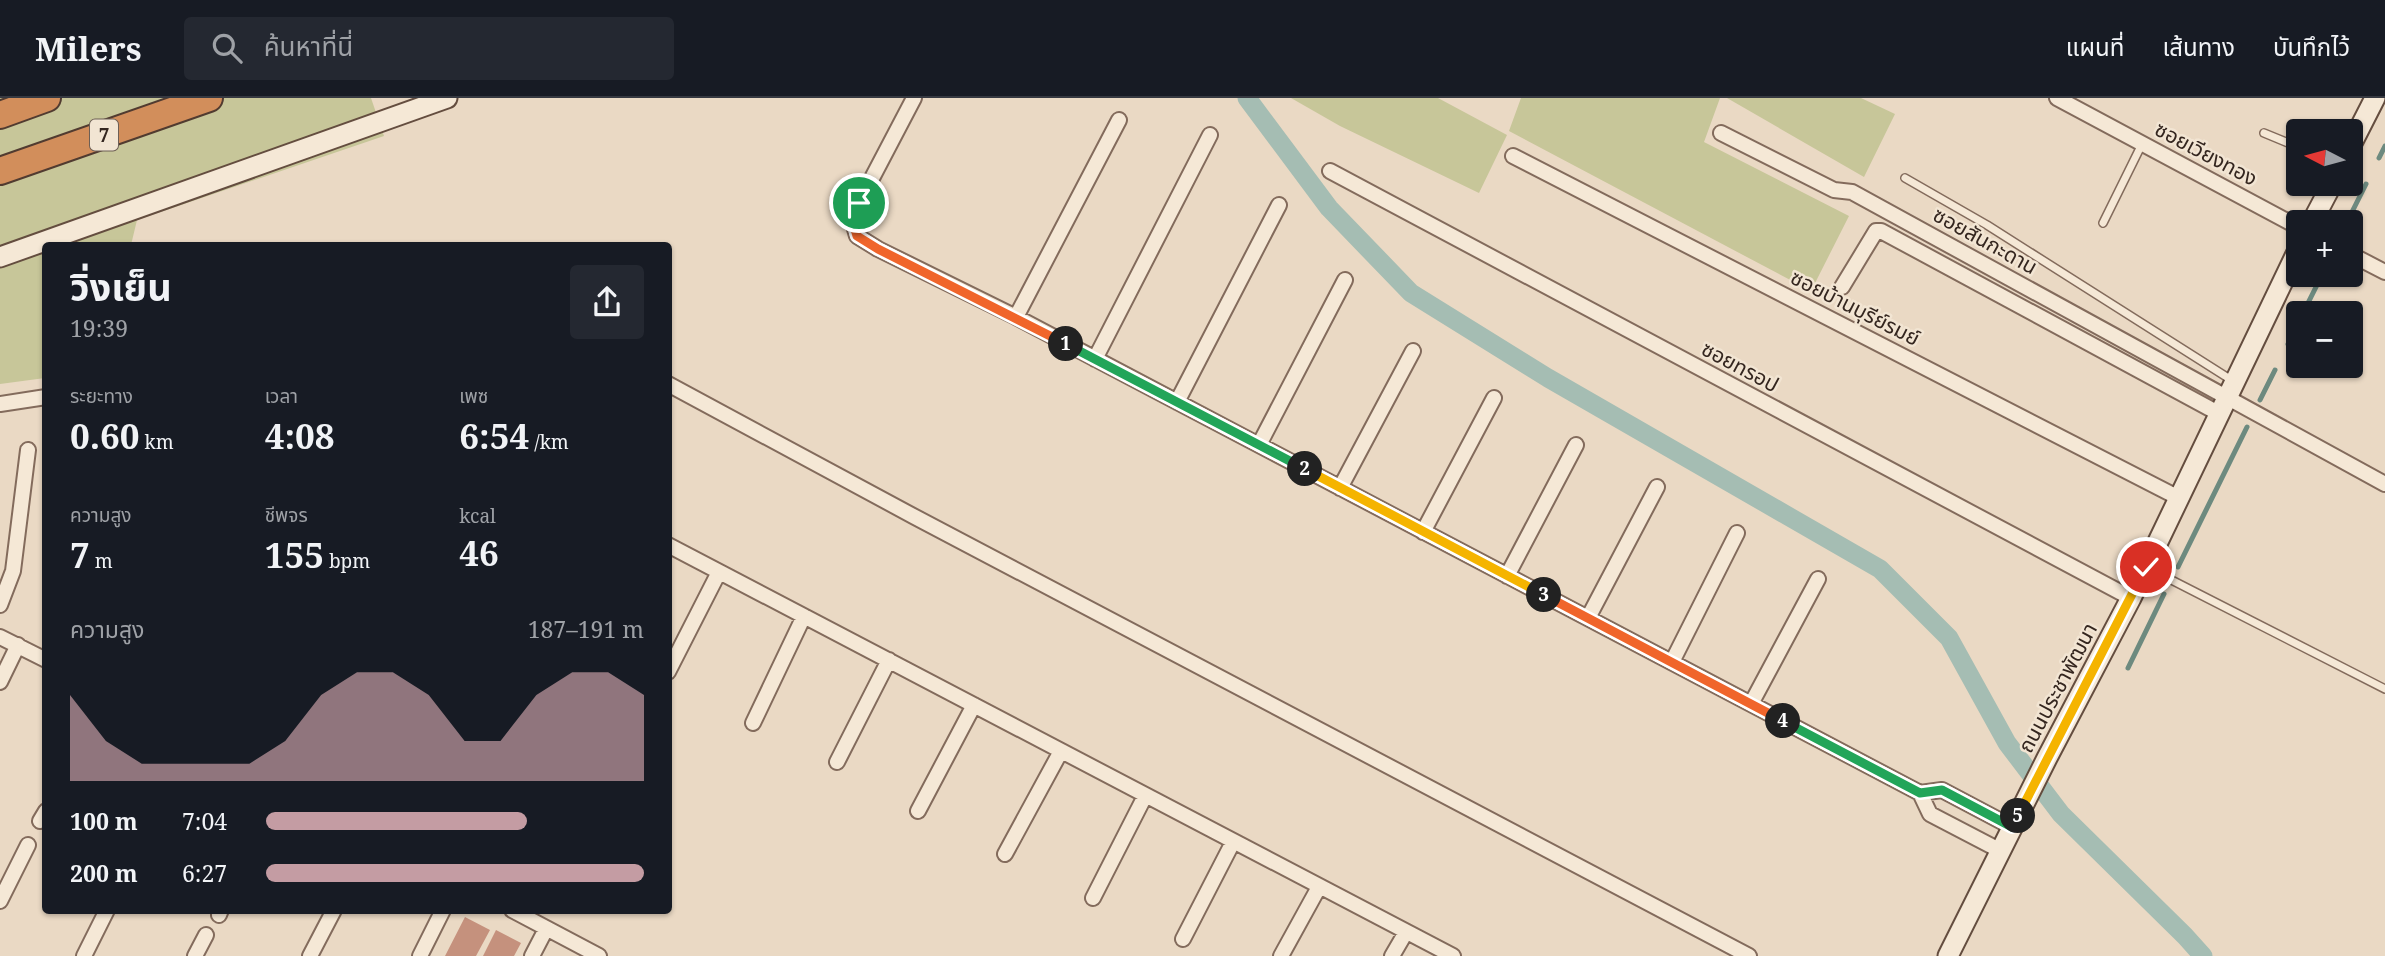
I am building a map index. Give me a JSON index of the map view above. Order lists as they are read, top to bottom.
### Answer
{
  "streets": {
    "highway": ["7"],
    "street": [
      "ซอยเวียงทอง",
      "ซอยสันกะดาน",
      "ซอยบ้านบุรีย์รมย์",
      "ซอยทรอป",
      "ถนนประชาพัฒนา"
    ]
  },
  "crossings": [
    ["ซอยสันกะดาน", "ถนนประชาพัฒนา"],
    ["ซอยบ้านบุรีย์รมย์", "ถนนประชาพัฒนา"],
    ["ซอยทรอป", "ถนนประชาพัฒนา"]
  ],
  "north": "left",
  "page": {
    "header": "Milers",
    "search": "ค้นหาที่นี่",
    "nav": ["แผนที่", "เส้นทาง", "บันทึกไว้"],
    "map_buttons": ["+", "−"],
    "heading": ["วิ่งเย็น", "19:39"],
    "pins": [
      "1",
      "2",
      "3",
      "4",
      "5"
    ],
    "stats": [
      ["ระยะทาง", "0.60 km"],
      ["เวลา", "4:08"],
      ["เพซ", "6:54 /km"],
      ["ความสูง", "7 m"],
      ["ชีพจร", "155 bpm"],
      ["kcal", "46"]
    ],
    "chart": ["ความสูง", "187–191 m"],
    "list": [
      {
        "name": "100 m",
        "note": "7:04"
      },
      {
        "name": "200 m",
        "note": "6:27"
      }
    ]
  }
}
